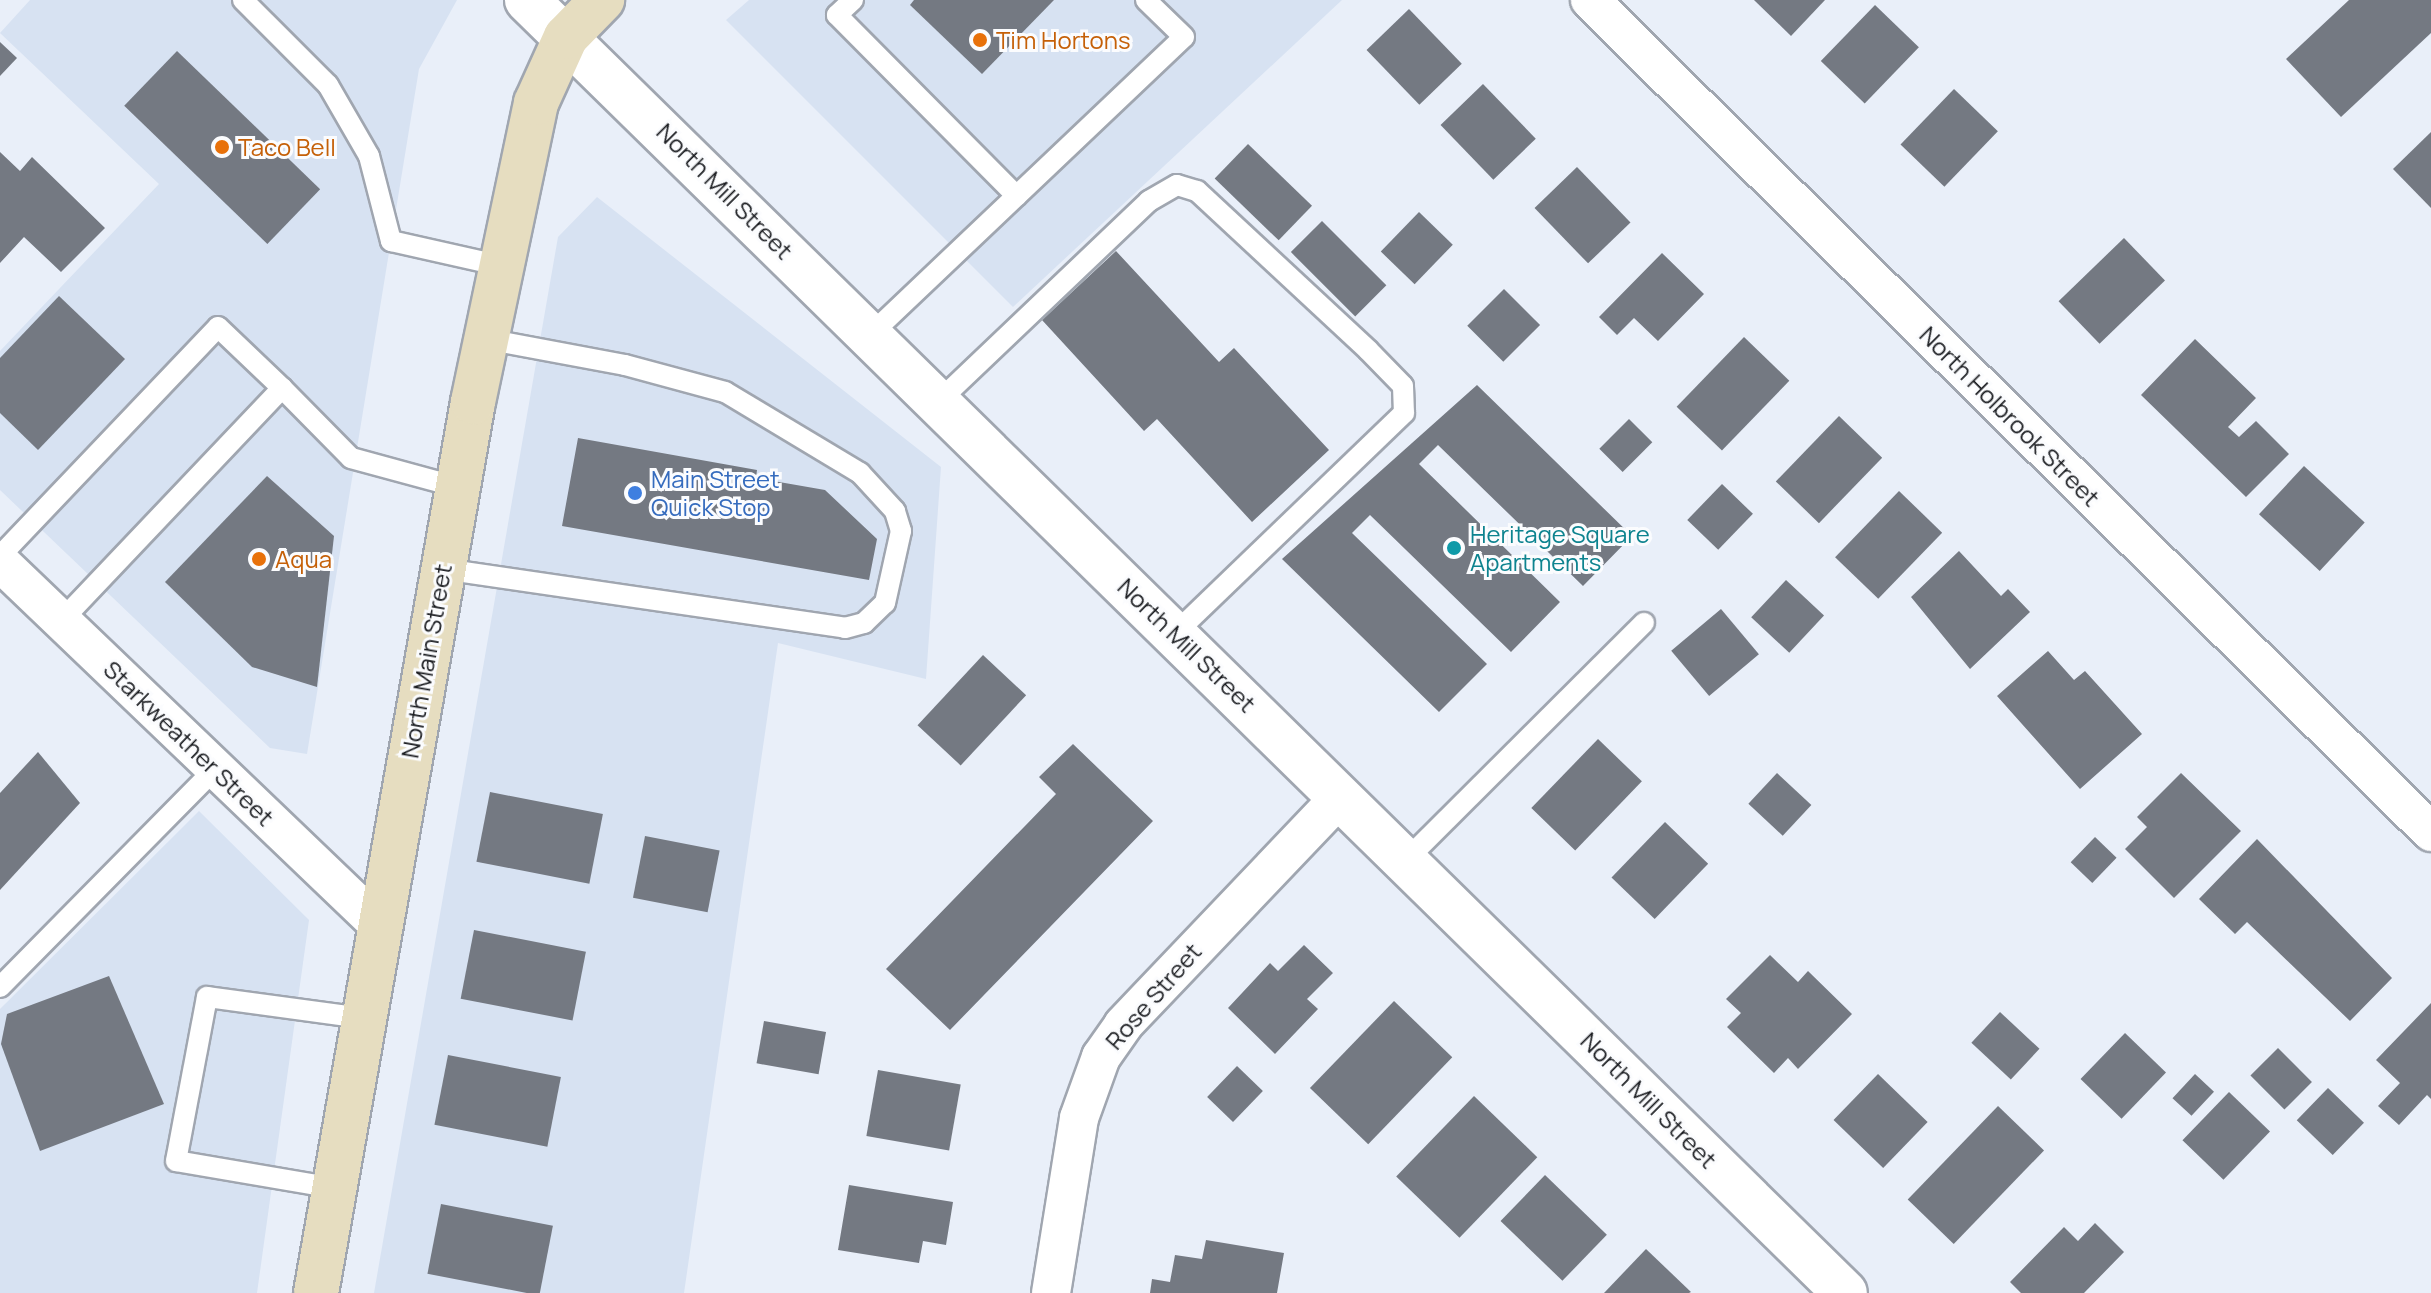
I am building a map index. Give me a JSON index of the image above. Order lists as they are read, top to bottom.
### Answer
{
  "streets": {
    "main road": ["North Main Street"],
    "street": [
      "North Mill Street",
      "North Holbrook Street",
      "Starkweather Street",
      "Rose Street"
    ]
  },
  "crossings": [
    ["North Mill Street", "North Main Street"],
    ["North Mill Street", "Rose Street"],
    ["North Main Street", "Starkweather Street"]
  ],
  "places": [
    "Tim Hortons",
    "Taco Bell",
    "Main Street Quick Stop",
    "Heritage Square Apartments",
    "Aqua"
  ]
}
